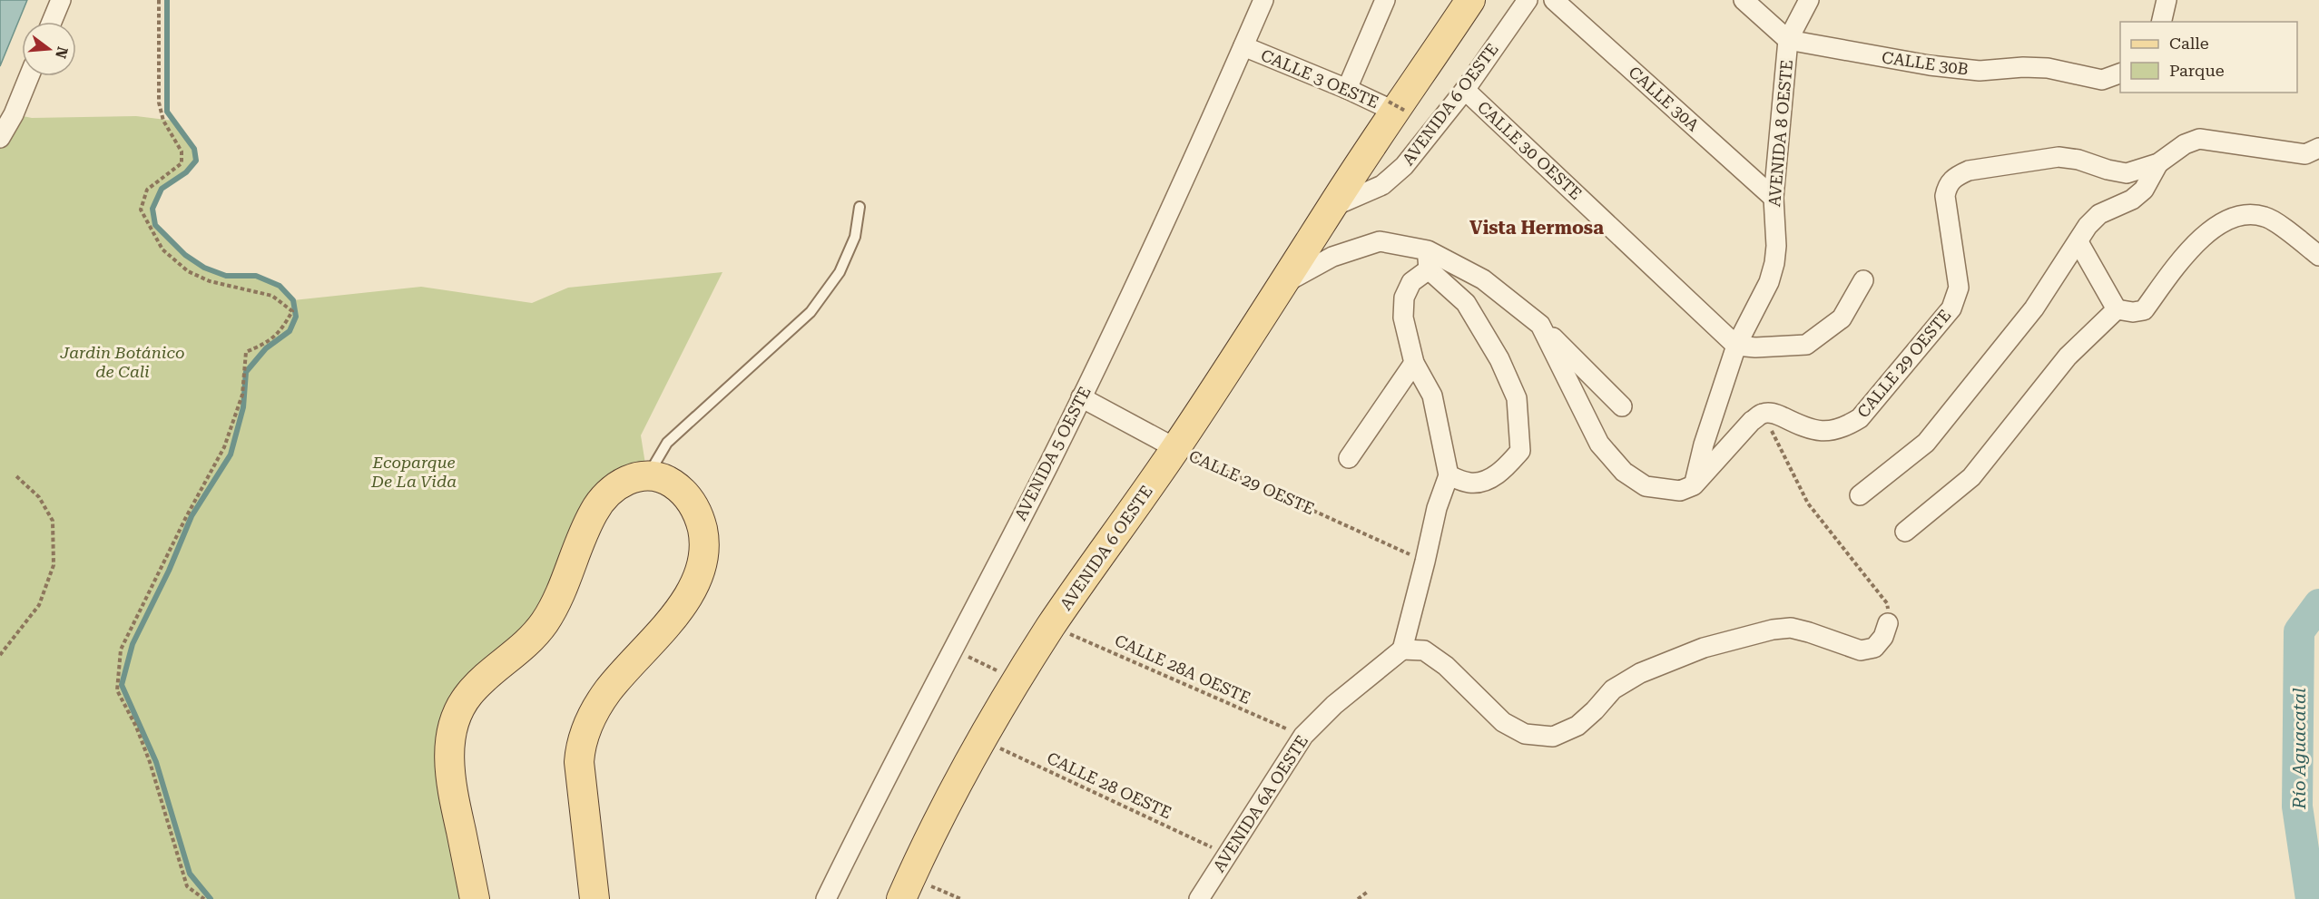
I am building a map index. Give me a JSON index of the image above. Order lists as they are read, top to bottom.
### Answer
{
  "streets": {
    "main road": ["AVENIDA 6 OESTE"],
    "street": [
      "CALLE 30B",
      "CALLE 3 OESTE",
      "CALLE 30A",
      "AVENIDA 8 OESTE",
      "CALLE 30 OESTE",
      "CALLE 29 OESTE",
      "AVENIDA 5 OESTE",
      "AVENIDA 6A OESTE"
    ],
    "path": ["CALLE 28A OESTE", "CALLE 28 OESTE"]
  },
  "crossings": [
    ["CALLE 30B", "AVENIDA 8 OESTE"],
    ["CALLE 3 OESTE", "AVENIDA 6 OESTE"],
    ["CALLE 3 OESTE", "AVENIDA 5 OESTE"],
    ["CALLE 30A", "AVENIDA 8 OESTE"],
    ["AVENIDA 6 OESTE", "CALLE 30 OESTE"],
    ["AVENIDA 6 OESTE", "CALLE 29 OESTE"],
    ["AVENIDA 6 OESTE", "CALLE 28A OESTE"],
    ["AVENIDA 6 OESTE", "CALLE 28 OESTE"],
    ["AVENIDA 8 OESTE", "CALLE 30 OESTE"],
    ["CALLE 29 OESTE", "AVENIDA 5 OESTE"],
    ["CALLE 28A OESTE", "AVENIDA 6A OESTE"],
    ["CALLE 28 OESTE", "AVENIDA 6A OESTE"]
  ],
  "districts": ["Vista Hermosa"],
  "water": ["Río Aguacatal"],
  "parks": ["Jardin Botánico de Cali", "Ecoparque De La Vida"],
  "legend": ["Calle", "Parque"],
  "north": "right"
}
